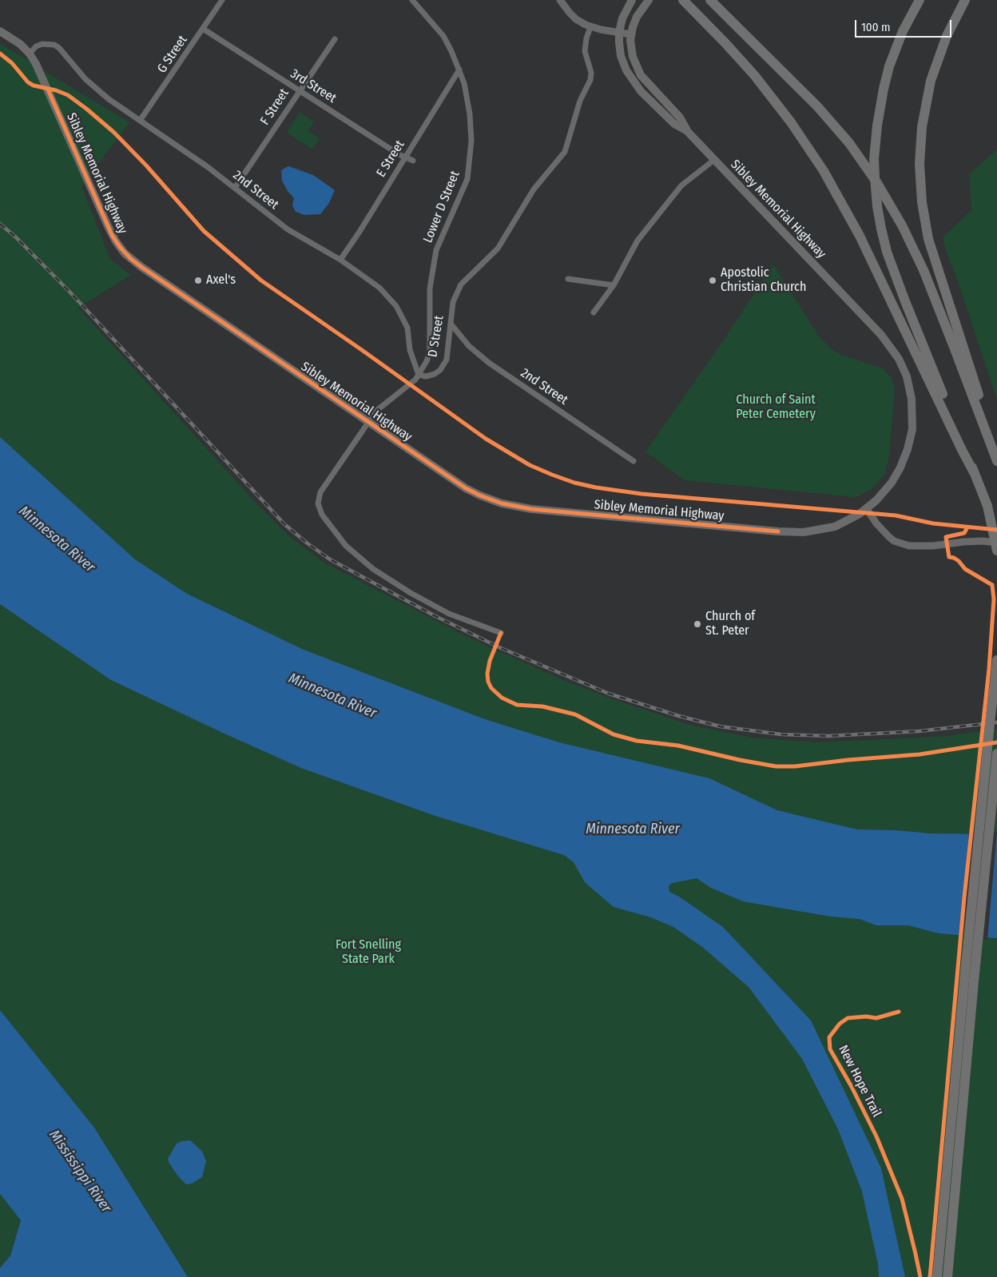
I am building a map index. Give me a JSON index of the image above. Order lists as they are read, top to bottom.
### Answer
{
  "streets": {
    "main road": ["Sibley Memorial Highway"],
    "street": [
      "G Street",
      "3rd Street",
      "F Street",
      "E Street",
      "2nd Street",
      "Lower D Street",
      "D Street"
    ],
    "cycle path": ["New Hope Trail"]
  },
  "crossings": [
    ["G Street", "3rd Street"],
    ["G Street", "2nd Street"],
    ["3rd Street", "F Street"],
    ["3rd Street", "E Street"],
    ["F Street", "2nd Street"],
    ["E Street", "2nd Street"],
    ["E Street", "Lower D Street"],
    ["Sibley Memorial Highway", "2nd Street"],
    ["2nd Street", "Lower D Street"],
    ["2nd Street", "D Street"],
    ["Lower D Street", "D Street"]
  ],
  "water": ["Minnesota River", "Mississippi River"],
  "parks": ["Church of Saint Peter Cemetery", "Fort Snelling State Park"],
  "places": ["Axel's", "Apostolic Christian Church", "Church of St. Peter"],
  "scale_bar": "100 m"
}
